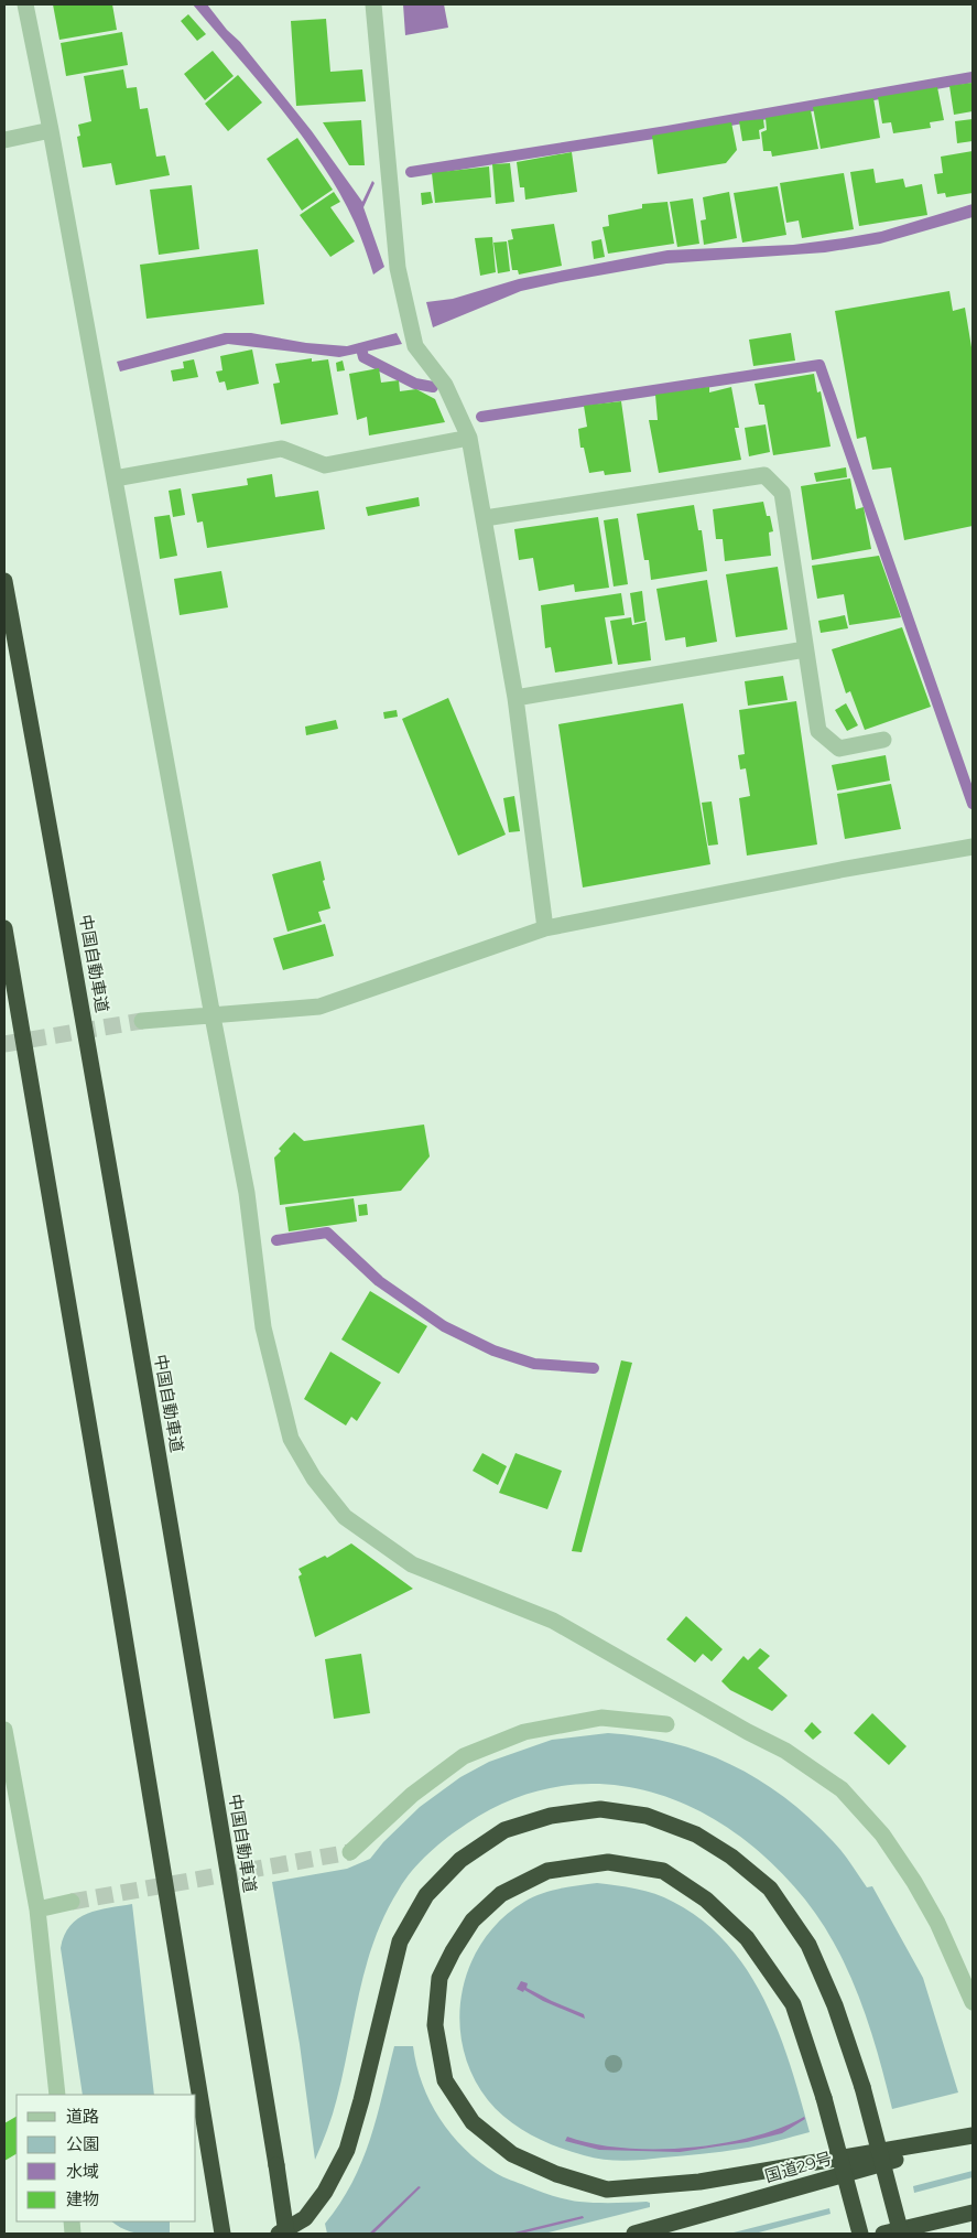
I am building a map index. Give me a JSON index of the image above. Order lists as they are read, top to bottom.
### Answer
{
  "streets": {
    "highway": ["中国自動車道", "国道29号"]
  },
  "legend": [
    "道路",
    "公園",
    "水域",
    "建物"
  ]
}
